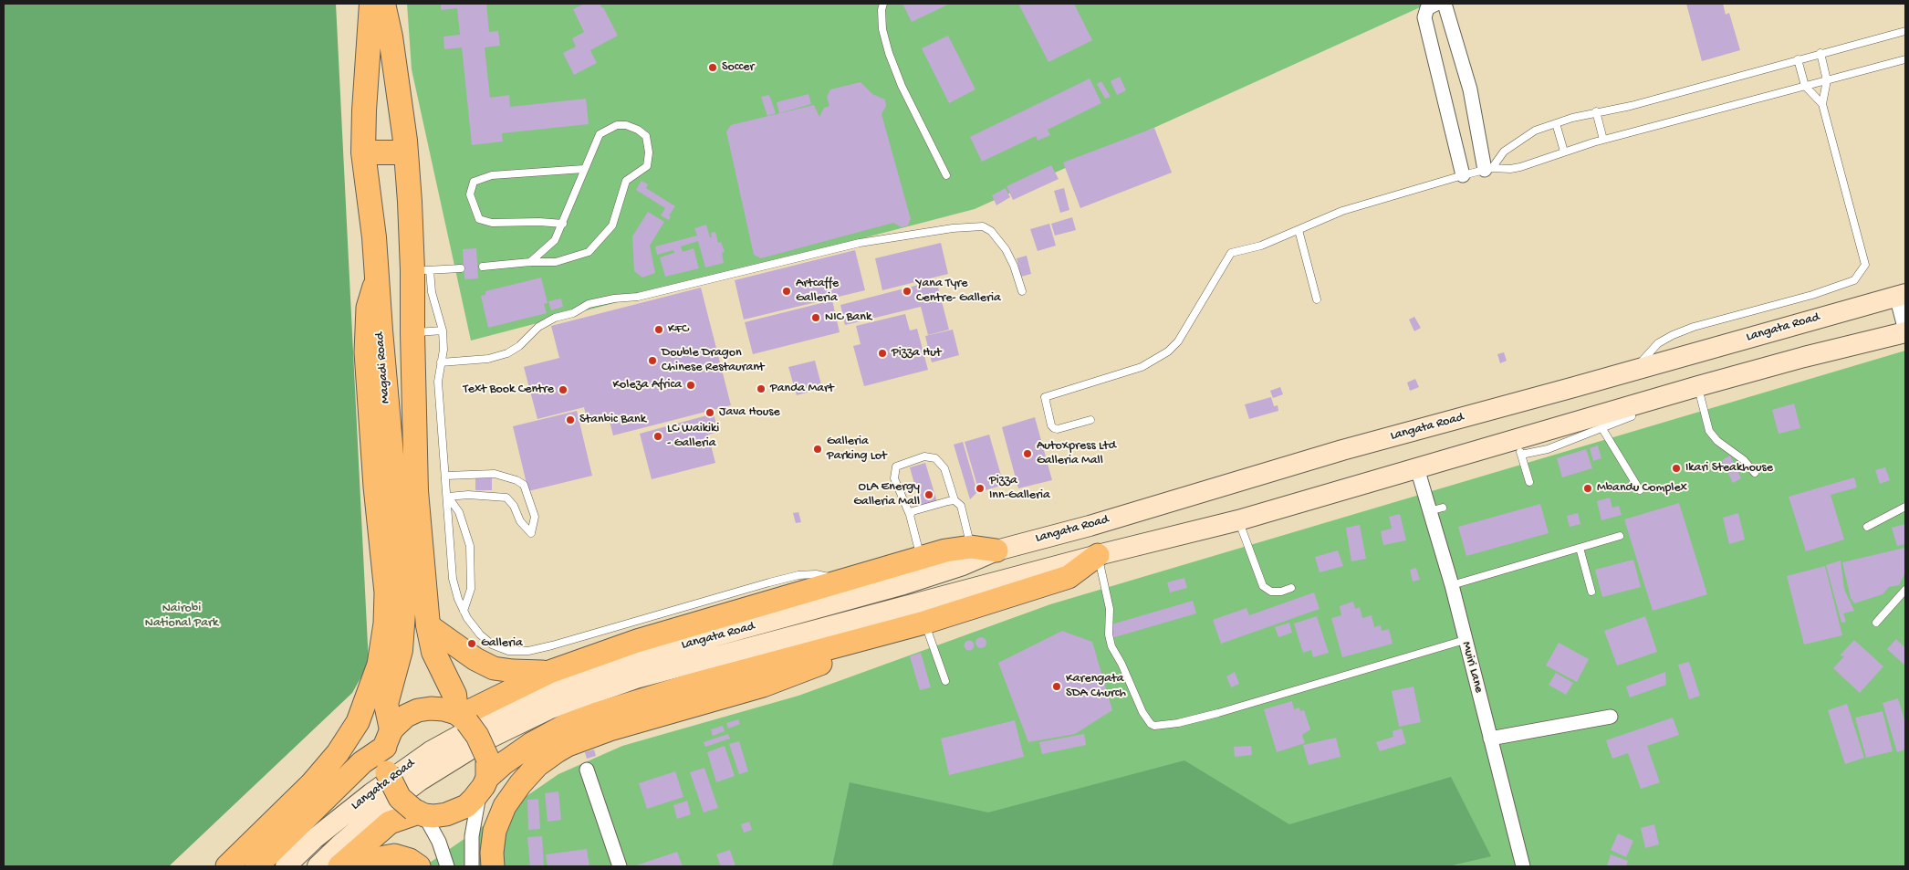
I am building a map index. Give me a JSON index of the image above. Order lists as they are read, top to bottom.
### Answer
{
  "streets": {
    "highway": ["Magadi Road"],
    "main road": ["Langata Road"],
    "street": ["Muiri Lane"]
  },
  "crossings": [
    ["Langata Road", "Muiri Lane"]
  ],
  "parks": ["Nairobi National Park"],
  "places": [
    "Soccer",
    "Artcaffe Galleria",
    "Yana Tyre Centre- Galleria",
    "NIC Bank",
    "KFC",
    "Pizza Hut",
    "Double Dragon Chinese Restaurant",
    "Koleza Africa",
    "Panda Mart",
    "Text Book Centre",
    "Java House",
    "Stanbic Bank",
    "LC Waikiki - Galleria",
    "Galleria Parking Lot",
    "AutoXpress Ltd Galleria Mall",
    "Ikari Steakhouse",
    "Pizza Inn-Galleria",
    "Mbandu Complex",
    "OLA Energy Galleria Mall",
    "Galleria",
    "Karengata SDA Church"
  ]
}
